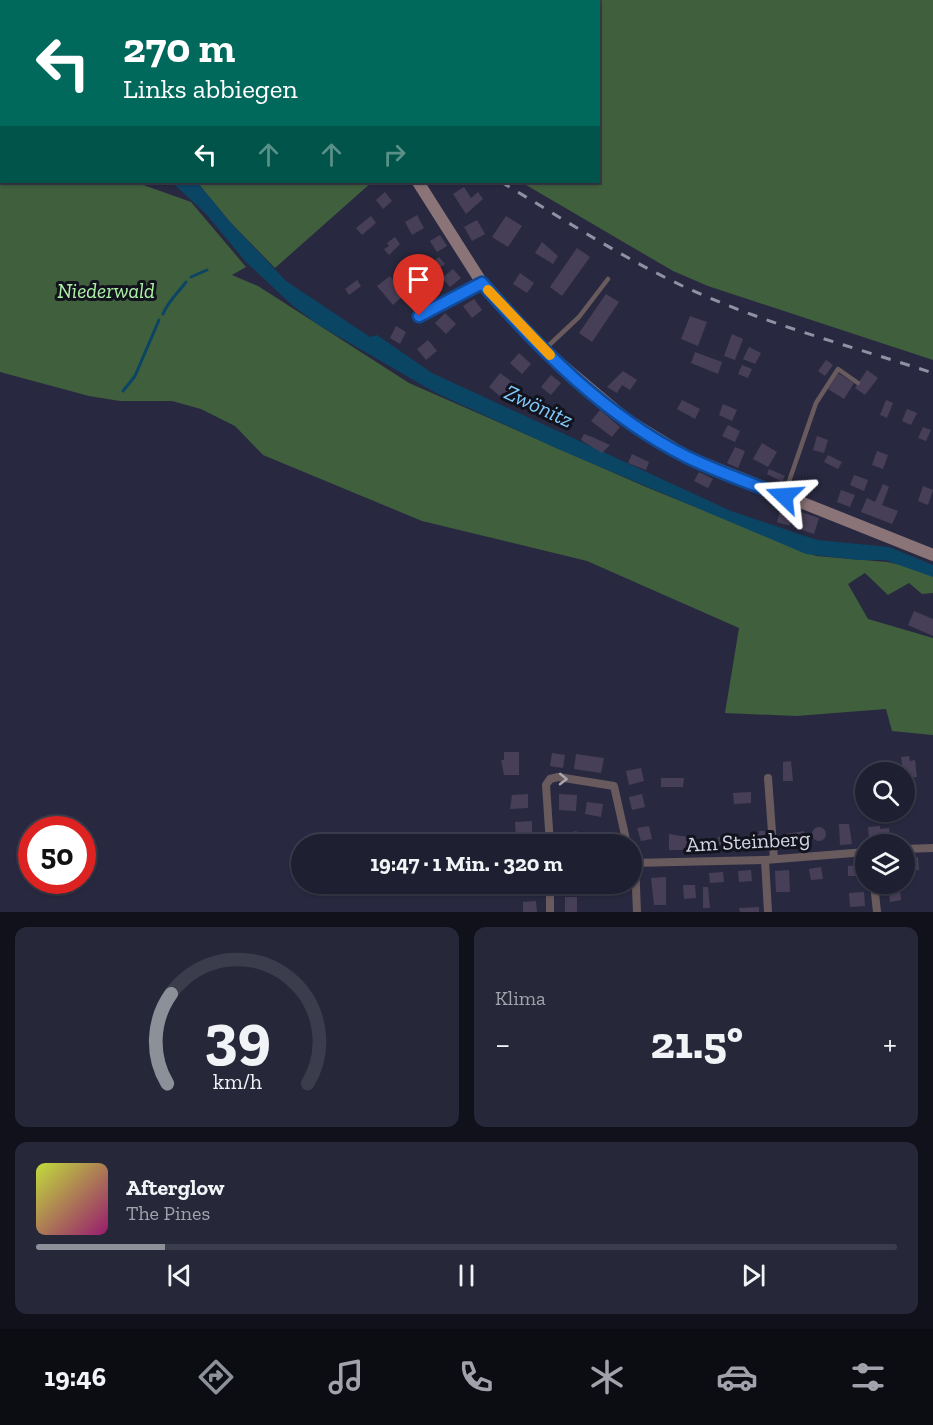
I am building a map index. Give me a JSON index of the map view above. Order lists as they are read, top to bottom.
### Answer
{
  "streets": {
    "street": ["Am Steinberg"]
  },
  "water": ["Zwönitz"],
  "parks": ["Niederwald"],
  "page": {
    "turn": ["270 m", "Links abbiegen"],
    "limit": "50",
    "trip": "19:47 · 1 Min. · 320 m",
    "tile": "Klima",
    "heat": ["−", "21.5°", "+"],
    "song": ["Afterglow", "The Pines"],
    "tabs": "19:46",
    "gauge": ["39", "km/h"]
  }
}
